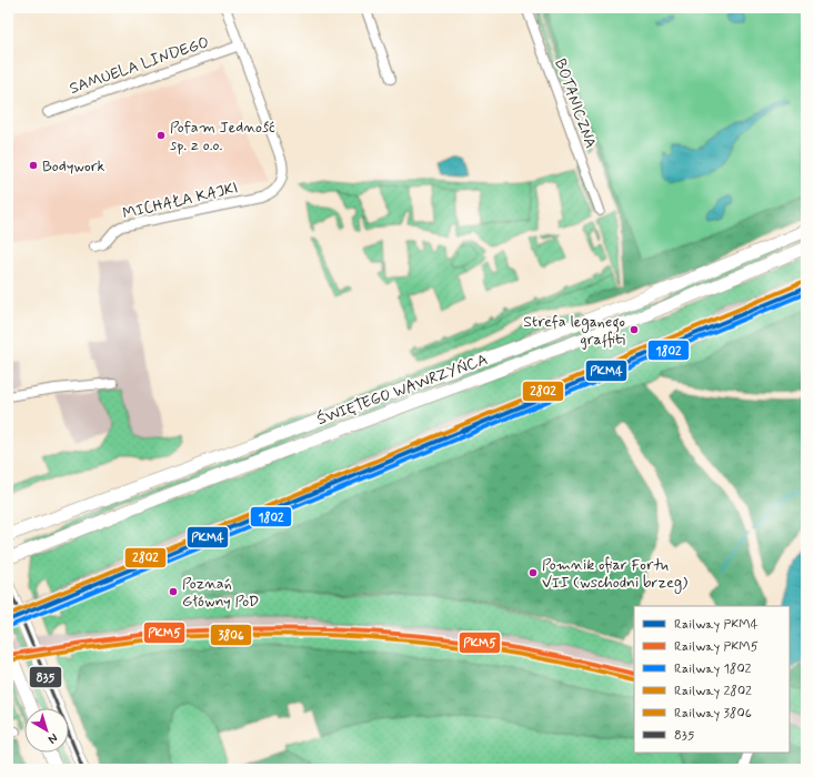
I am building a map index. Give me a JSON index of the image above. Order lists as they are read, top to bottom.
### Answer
{
  "streets": {
    "main road": ["ŚWIĘTEGO WAWRZYŃCA"],
    "street": ["SAMUELA LINDEGO", "BOTANICZNA", "MICHAŁA KAJKI"]
  },
  "crossings": [
    ["SAMUELA LINDEGO", "MICHAŁA KAJKI"]
  ],
  "places": [
    "Pofam Jedność sp. z o.o.",
    "Bodywork",
    "Strefa leganego graffiti",
    "Pomnik ofiar Fortu VII (wschodni brzeg)",
    "Poznań Główny PoD"
  ],
  "lines": [
    "rail line 2802",
    "rail line PKM4",
    "rail line 1802",
    "transit line 835",
    "rail line PKM5",
    "rail line 3806"
  ],
  "legend": [
    "Railway PKM4",
    "Railway PKM5",
    "Railway 1802",
    "Railway 2802",
    "Railway 3806",
    "835"
  ],
  "north": "bottom right"
}
